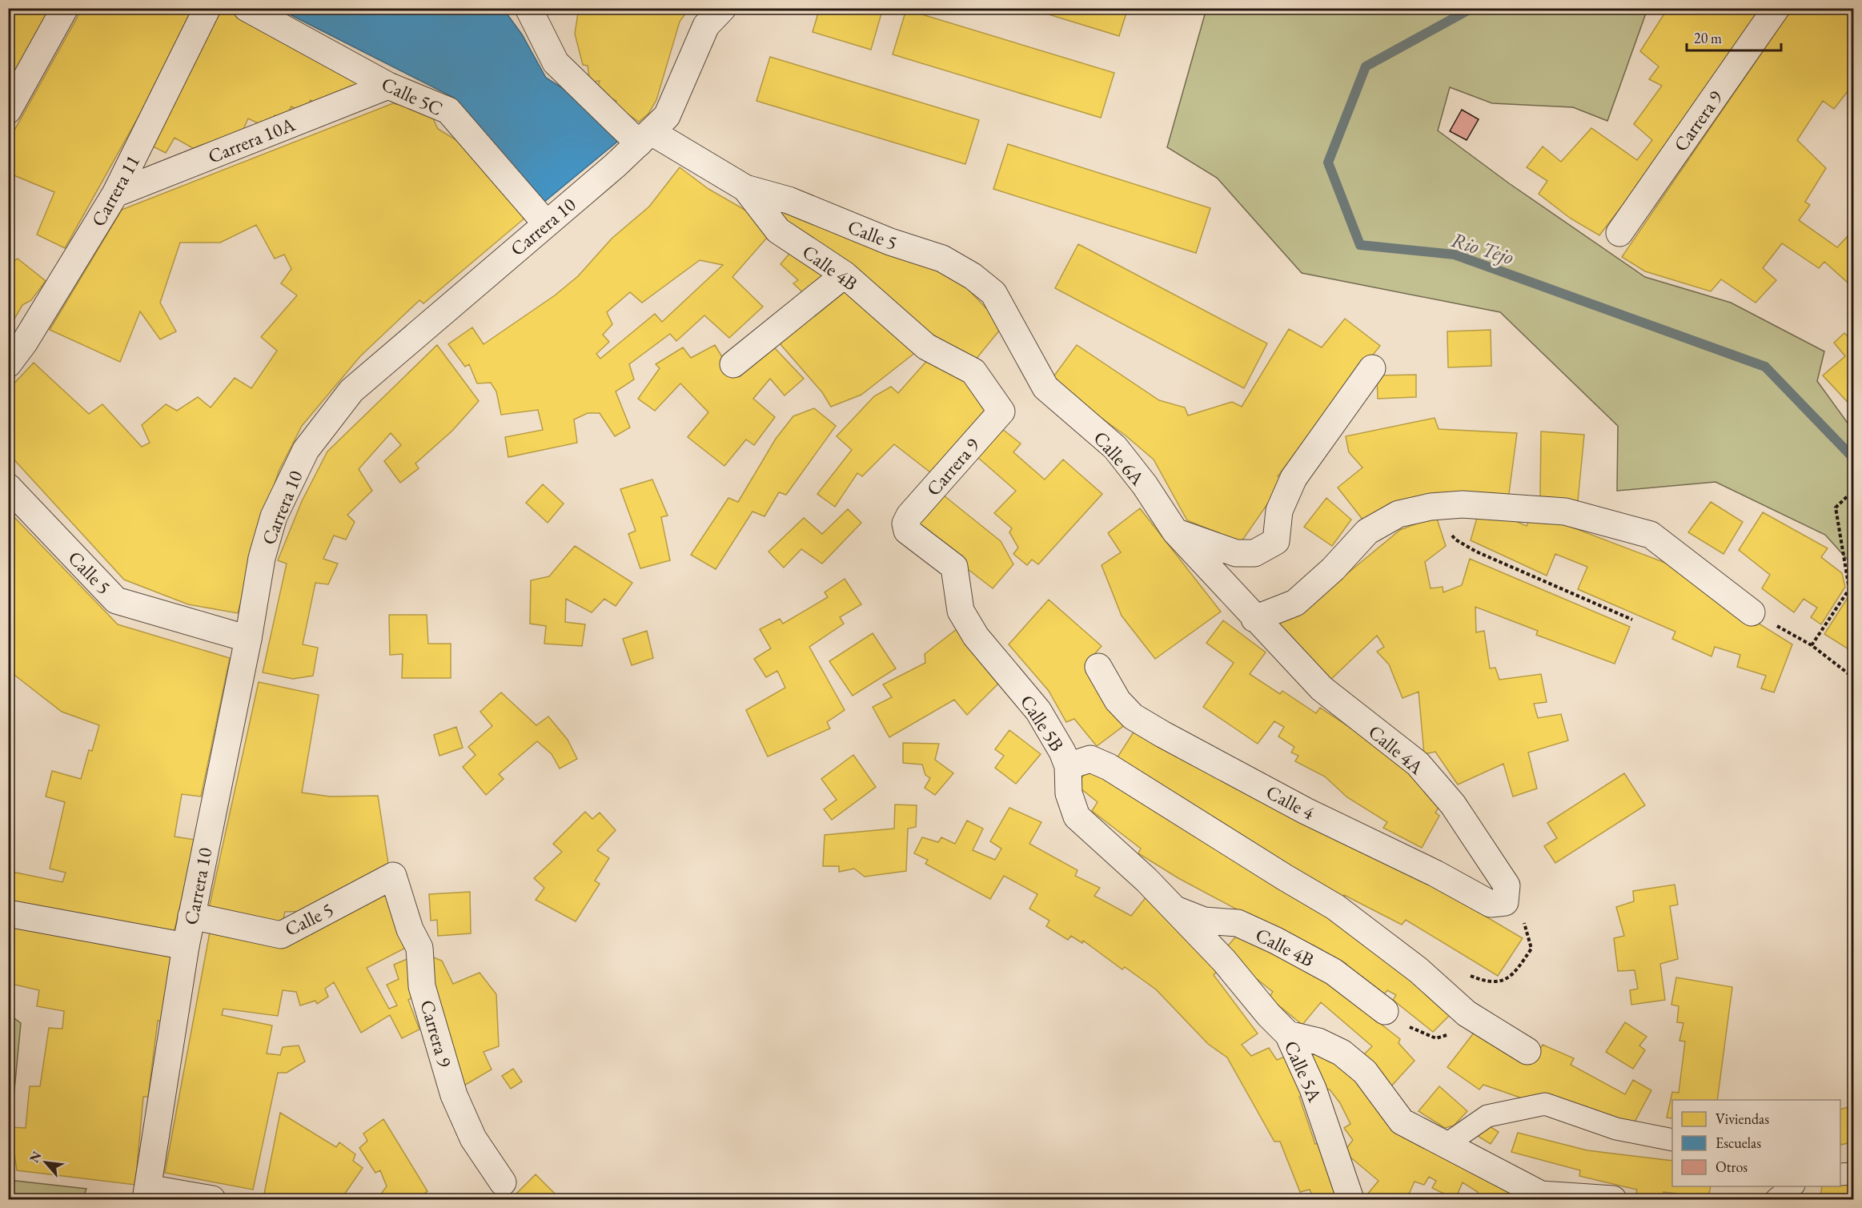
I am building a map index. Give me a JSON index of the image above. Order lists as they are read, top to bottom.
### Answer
{
  "streets": {
    "street": [
      "Calle 5C",
      "Carrera 9",
      "Carrera 10A",
      "Carrera 11",
      "Carrera 10",
      "Calle 5",
      "Calle 4B",
      "Calle 6A",
      "Calle 5B",
      "Calle 4A",
      "Calle 4",
      "Calle 5A"
    ]
  },
  "crossings": [
    ["Calle 5C", "Carrera 10A"],
    ["Calle 5C", "Carrera 10"],
    ["Carrera 9", "Calle 5"],
    ["Carrera 9", "Calle 4B"],
    ["Carrera 9", "Calle 5B"],
    ["Carrera 10A", "Carrera 11"],
    ["Carrera 10", "Calle 5"],
    ["Carrera 10", "Calle 4B"],
    ["Calle 5", "Calle 4B"],
    ["Calle 5", "Calle 6A"],
    ["Calle 4B", "Calle 5B"],
    ["Calle 6A", "Calle 4A"],
    ["Calle 5B", "Calle 5A"],
    ["Calle 4A", "Calle 4"]
  ],
  "water": ["Rio Tejo"],
  "legend": ["Viviendas", "Escuelas", "Otros"],
  "scale_bar": "20 m",
  "north": "top left"
}
